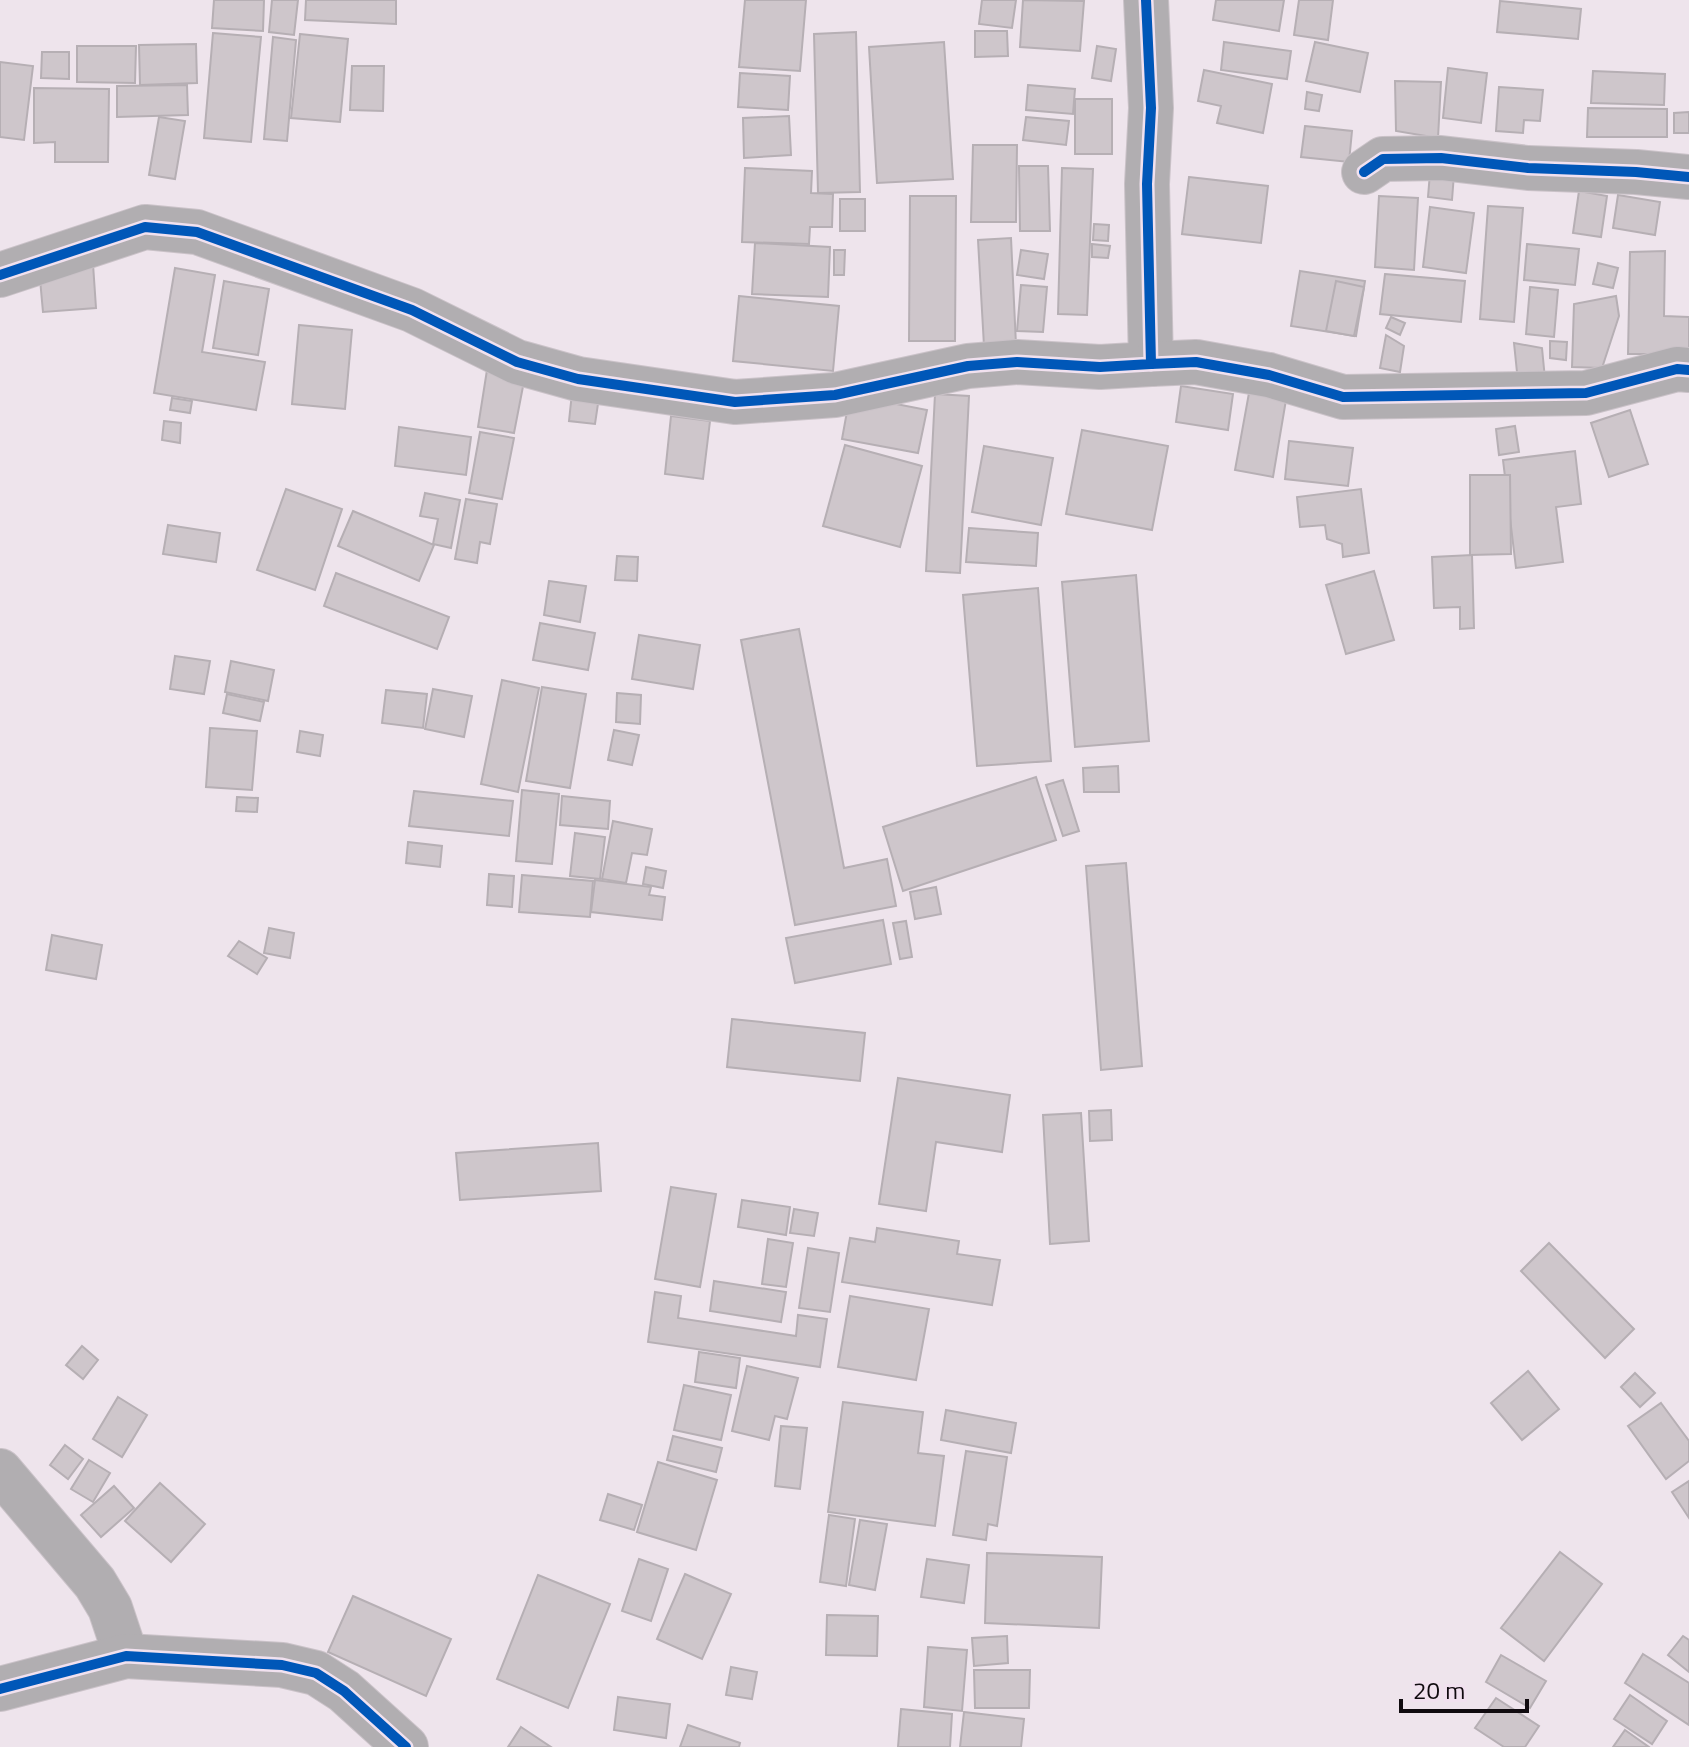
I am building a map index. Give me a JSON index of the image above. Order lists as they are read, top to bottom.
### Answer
{
  "scale_bar": "20 m"
}
